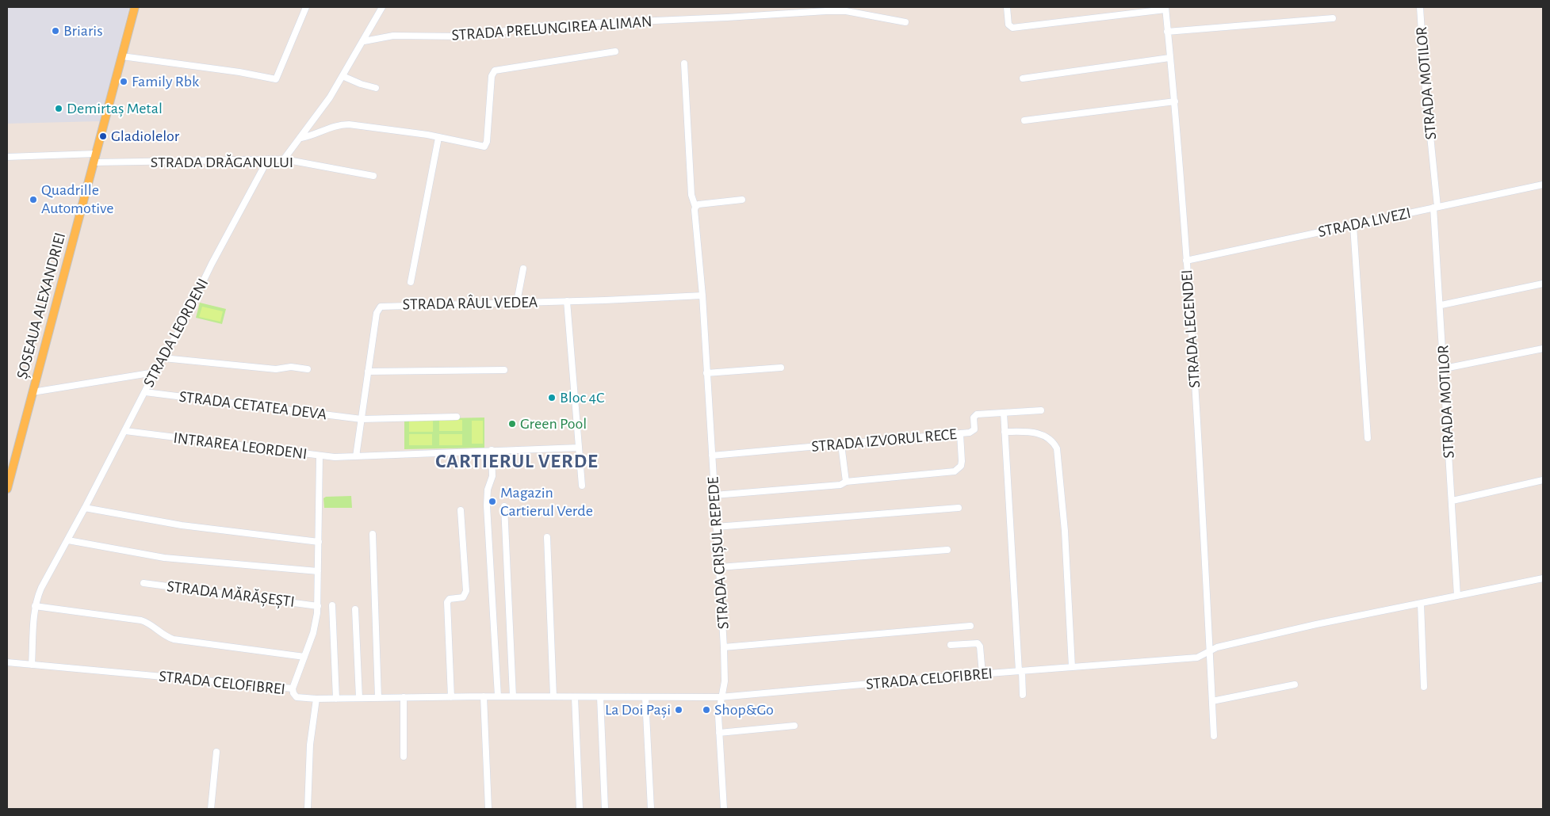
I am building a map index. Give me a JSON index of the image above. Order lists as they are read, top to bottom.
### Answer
{
  "streets": {
    "main road": ["ȘOSEAUA ALEXANDRIEI"],
    "street": [
      "STRADA PRELUNGIREA ALIMAN",
      "STRADA MOTILOR",
      "STRADA DRĂGANULUI",
      "STRADA LIVEZI",
      "STRADA RÂUL VEDEA",
      "STRADA LEGENDEI",
      "STRADA LEORDENI",
      "STRADA CETATEA DEVA",
      "STRADA IZVORUL RECE",
      "INTRAREA LEORDENI",
      "STRADA CRIȘUL REPEDE",
      "STRADA MĂRĂȘEȘTI",
      "STRADA CELOFIBREI"
    ]
  },
  "crossings": [
    ["STRADA MOTILOR", "STRADA LIVEZI"],
    ["STRADA MOTILOR", "STRADA CELOFIBREI"],
    ["STRADA DRĂGANULUI", "ȘOSEAUA ALEXANDRIEI"],
    ["STRADA DRĂGANULUI", "STRADA LEORDENI"],
    ["STRADA LIVEZI", "STRADA LEGENDEI"],
    ["STRADA RÂUL VEDEA", "STRADA CRIȘUL REPEDE"],
    ["STRADA LEGENDEI", "STRADA CELOFIBREI"],
    ["STRADA LEORDENI", "STRADA CETATEA DEVA"],
    ["STRADA LEORDENI", "INTRAREA LEORDENI"],
    ["STRADA LEORDENI", "STRADA CELOFIBREI"],
    ["STRADA IZVORUL RECE", "STRADA CRIȘUL REPEDE"],
    ["INTRAREA LEORDENI", "STRADA MĂRĂȘEȘTI"],
    ["STRADA CRIȘUL REPEDE", "STRADA CELOFIBREI"],
    ["STRADA MĂRĂȘEȘTI", "STRADA CELOFIBREI"]
  ],
  "districts": ["CARTIERUL VERDE"],
  "places": [
    "Briaris",
    "Family Rbk",
    "Demirtaș Metal",
    "Gladiolelor",
    "Quadrille Automotive",
    "Bloc 4C",
    "Green Pool",
    "Magazin Cartierul Verde",
    "La Doi Pași",
    "Shop&Go"
  ]
}
